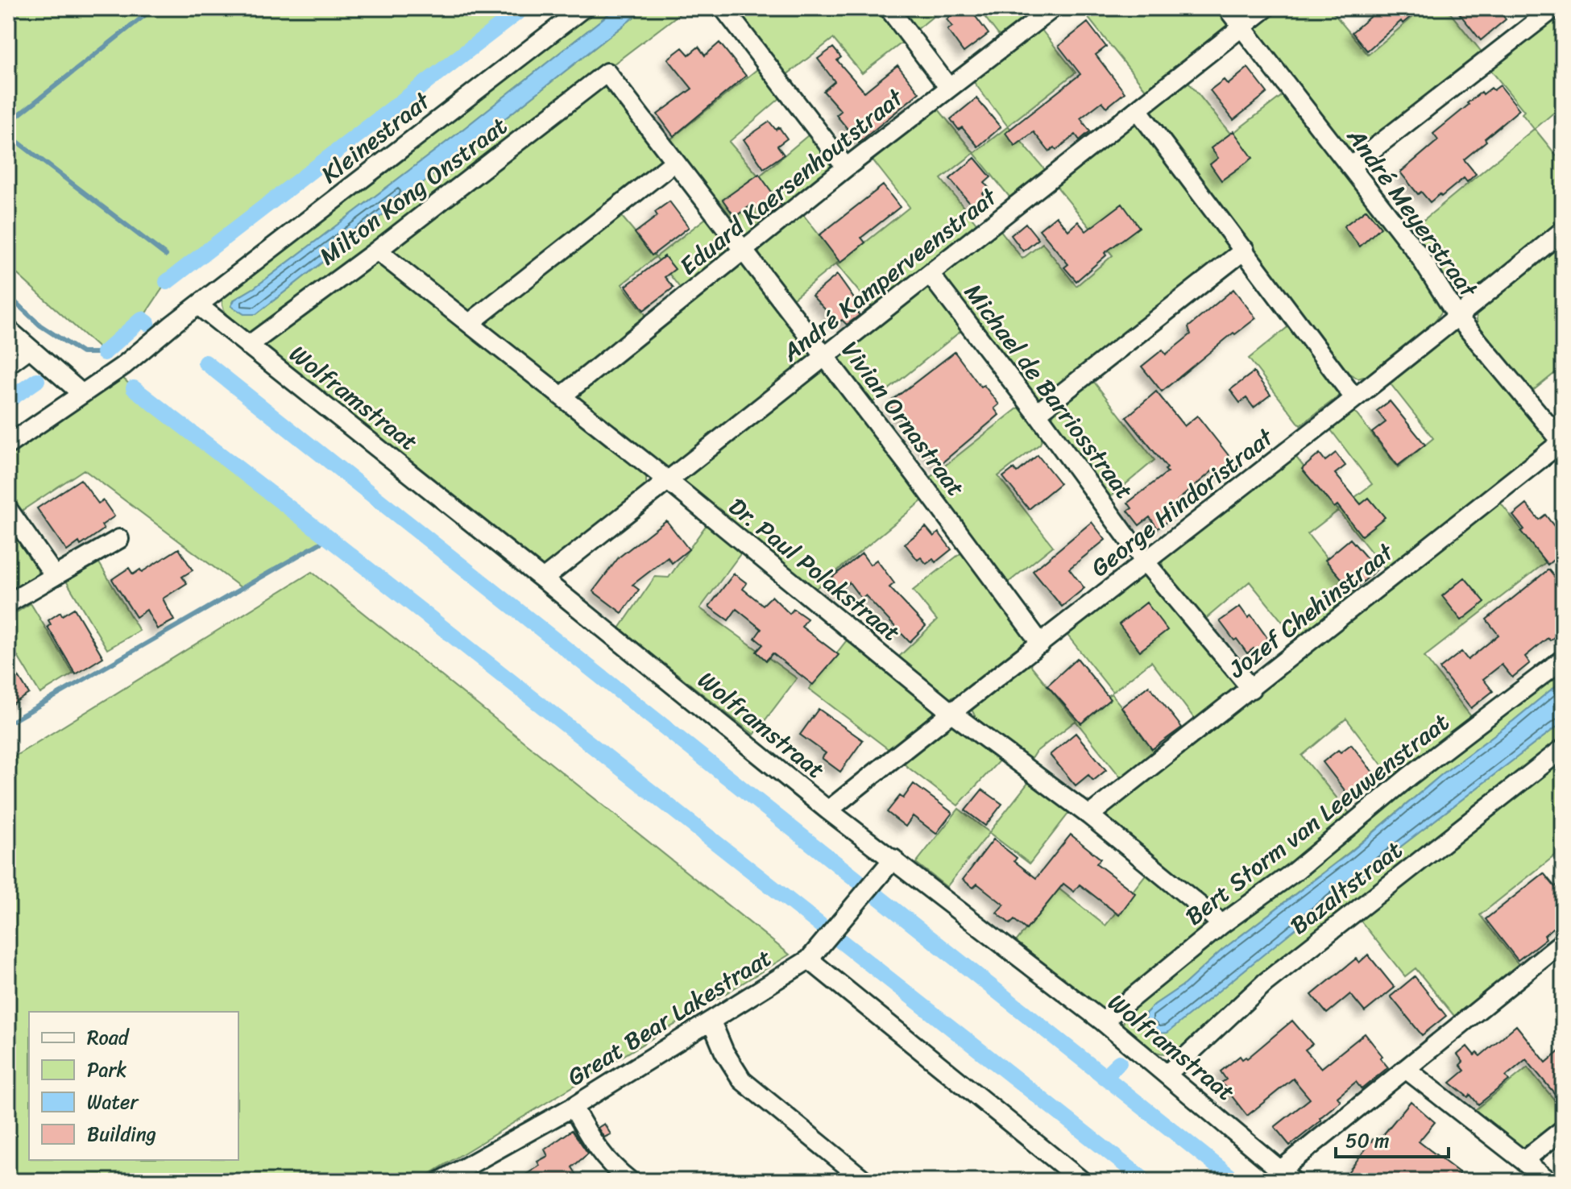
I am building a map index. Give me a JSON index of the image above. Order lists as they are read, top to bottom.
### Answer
{
  "streets": {
    "street": [
      "Kleinestraat",
      "Eduard Kaersenhoutstraat",
      "Milton Kong Onstraat",
      "André Meyerstraat",
      "André Kamperveenstraat",
      "Michael de Barriosstraat",
      "Wolframstraat",
      "Vivian Ornastraat",
      "George Hindoristraat",
      "Dr. Paul Polakstraat",
      "Jozef Chehinstraat",
      "Bert Storm van Leeuwenstraat",
      "Bazaltstraat",
      "Great Bear Lakestraat"
    ]
  },
  "crossings": [
    ["Kleinestraat", "Wolframstraat"],
    ["Eduard Kaersenhoutstraat", "Vivian Ornastraat"],
    ["Eduard Kaersenhoutstraat", "Dr. Paul Polakstraat"],
    ["Milton Kong Onstraat", "Wolframstraat"],
    ["Milton Kong Onstraat", "Vivian Ornastraat"],
    ["Milton Kong Onstraat", "Dr. Paul Polakstraat"],
    ["André Meyerstraat", "André Kamperveenstraat"],
    ["André Meyerstraat", "George Hindoristraat"],
    ["André Meyerstraat", "Jozef Chehinstraat"],
    ["André Kamperveenstraat", "Michael de Barriosstraat"],
    ["André Kamperveenstraat", "Wolframstraat"],
    ["André Kamperveenstraat", "Vivian Ornastraat"],
    ["André Kamperveenstraat", "Dr. Paul Polakstraat"],
    ["Michael de Barriosstraat", "George Hindoristraat"],
    ["Michael de Barriosstraat", "Jozef Chehinstraat"],
    ["Wolframstraat", "George Hindoristraat"],
    ["Wolframstraat", "Bert Storm van Leeuwenstraat"],
    ["Wolframstraat", "Bazaltstraat"],
    ["Wolframstraat", "Great Bear Lakestraat"],
    ["Vivian Ornastraat", "George Hindoristraat"],
    ["George Hindoristraat", "Dr. Paul Polakstraat"],
    ["Dr. Paul Polakstraat", "Jozef Chehinstraat"],
    ["Dr. Paul Polakstraat", "Bert Storm van Leeuwenstraat"]
  ],
  "legend": [
    "Road",
    "Park",
    "Water",
    "Building"
  ],
  "scale_bar": "50 m"
}
